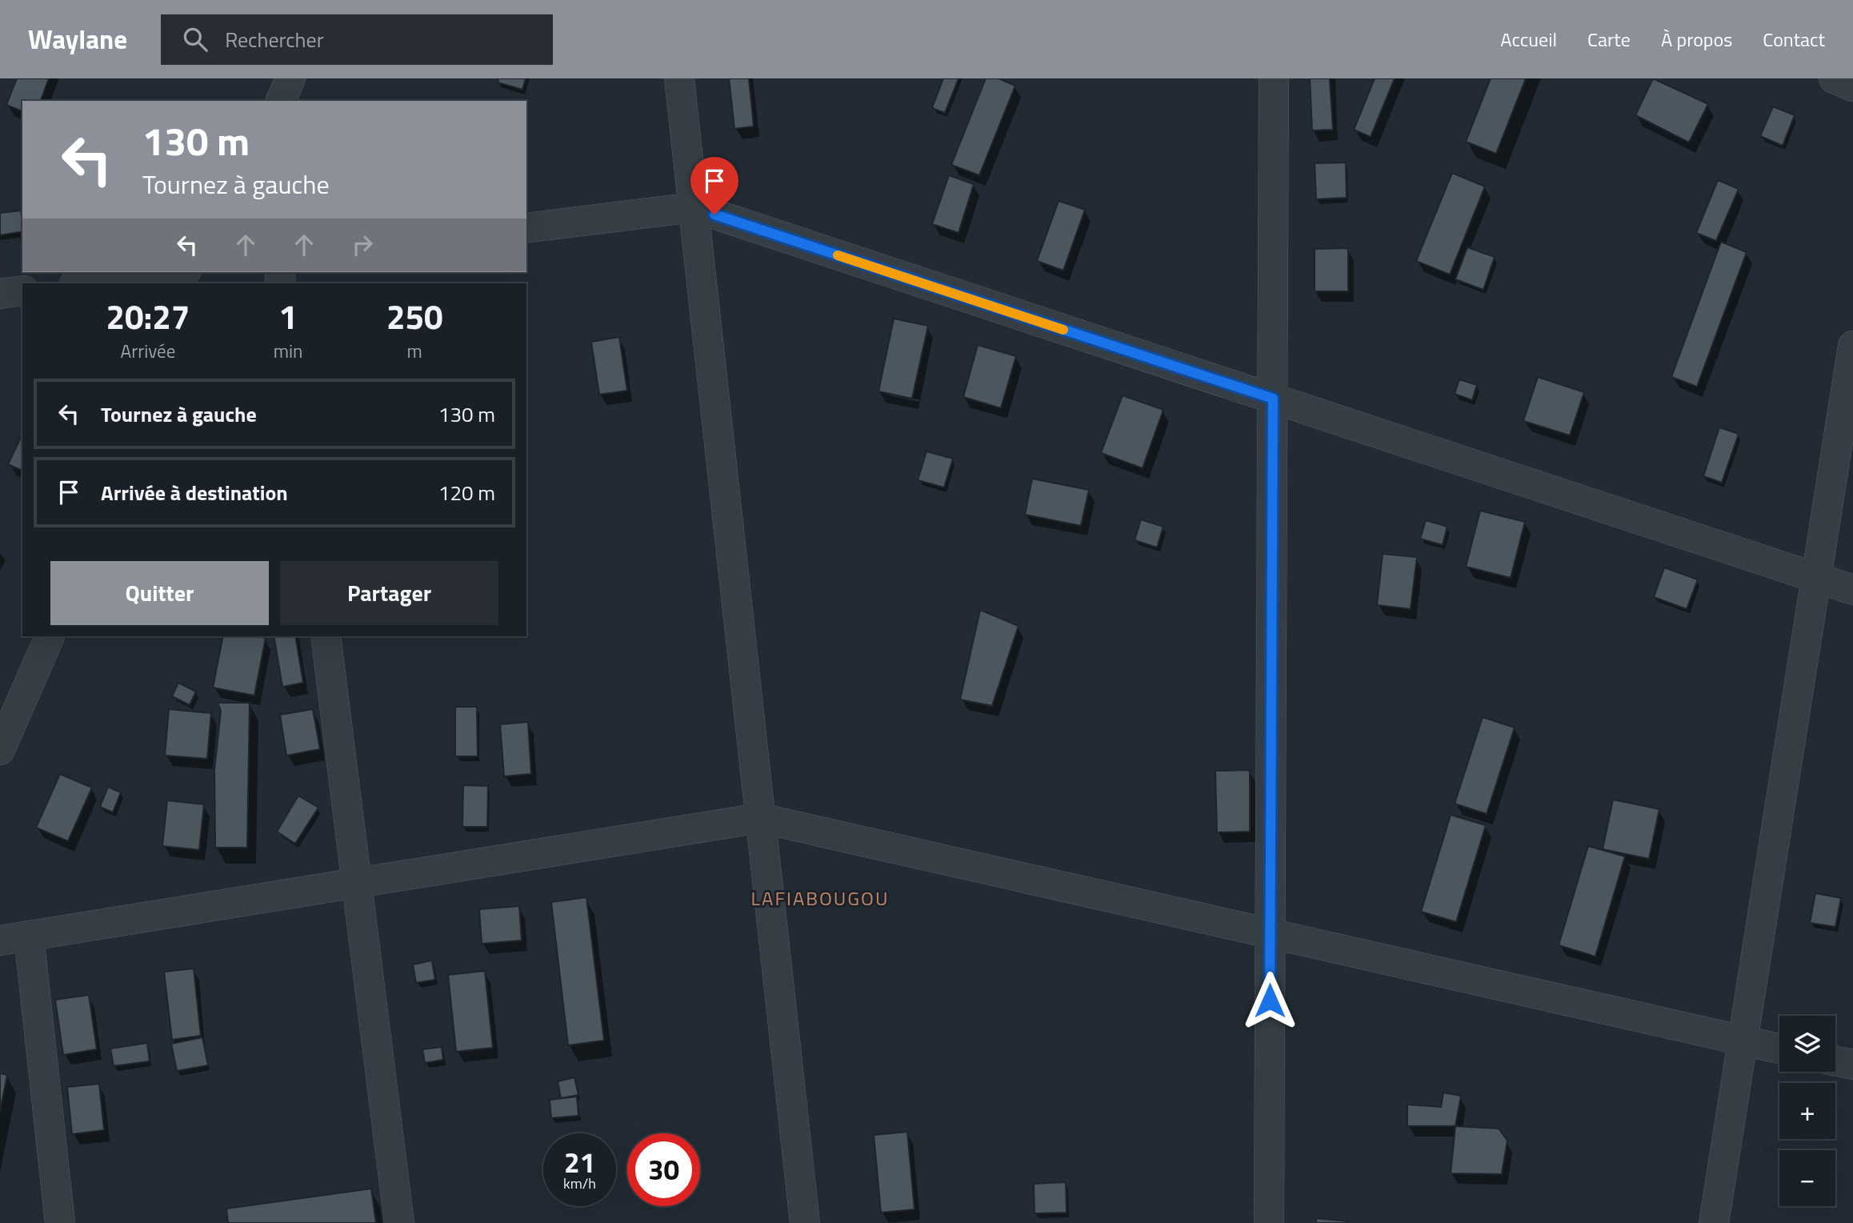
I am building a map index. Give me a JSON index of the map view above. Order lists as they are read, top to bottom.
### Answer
{
  "districts": ["LAFIABOUGOU"],
  "page": {
    "header": "Waylane",
    "search": "Rechercher",
    "nav": [
      "Accueil",
      "Carte",
      "À propos",
      "Contact"
    ],
    "turn": ["130 m", "Tournez à gauche"],
    "eta": [
      "20:27",
      "Arrivée",
      "1",
      "min",
      "250",
      "m"
    ],
    "list": [
      {
        "name": "Tournez à gauche",
        "value": "130 m"
      },
      {
        "name": "Arrivée à destination",
        "value": "120 m"
      }
    ],
    "buttons": ["Quitter", "Partager"],
    "map_buttons": ["+", "−"],
    "speed": "21 km/h",
    "limit": "30"
  }
}
